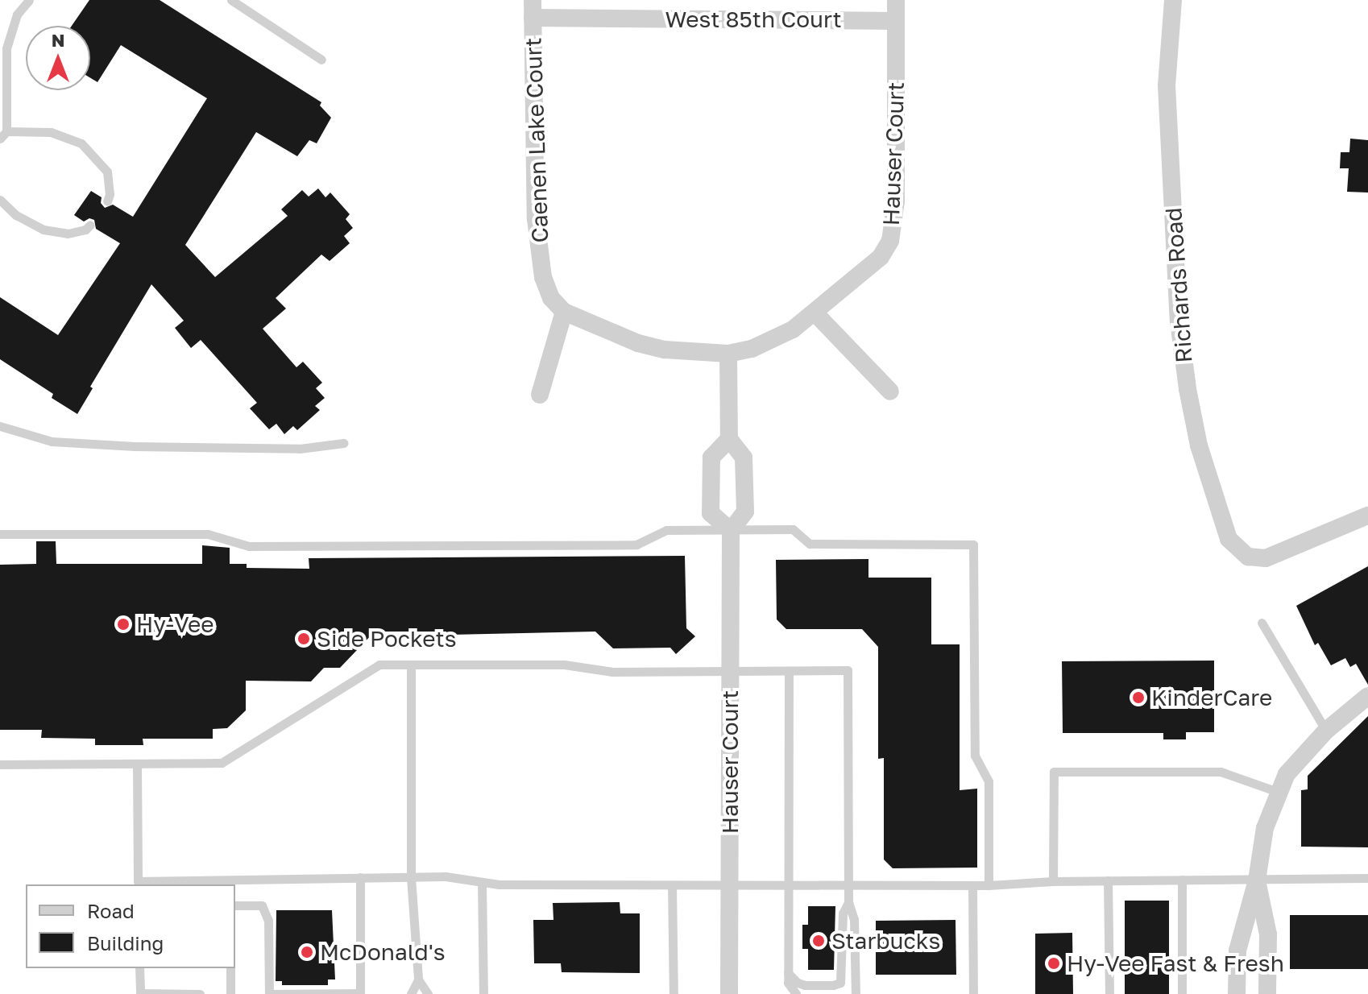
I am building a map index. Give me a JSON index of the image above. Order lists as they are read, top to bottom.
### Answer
{
  "streets": {
    "street": [
      "West 85th Court",
      "Caenen Lake Court",
      "Hauser Court",
      "Richards Road"
    ]
  },
  "crossings": [
    ["West 85th Court", "Caenen Lake Court"],
    ["West 85th Court", "Hauser Court"]
  ],
  "places": [
    "Hy-Vee",
    "Side Pockets",
    "KinderCare",
    "Starbucks",
    "McDonald's",
    "Hy-Vee Fast & Fresh"
  ],
  "legend": ["Road", "Building"],
  "north": "top"
}
